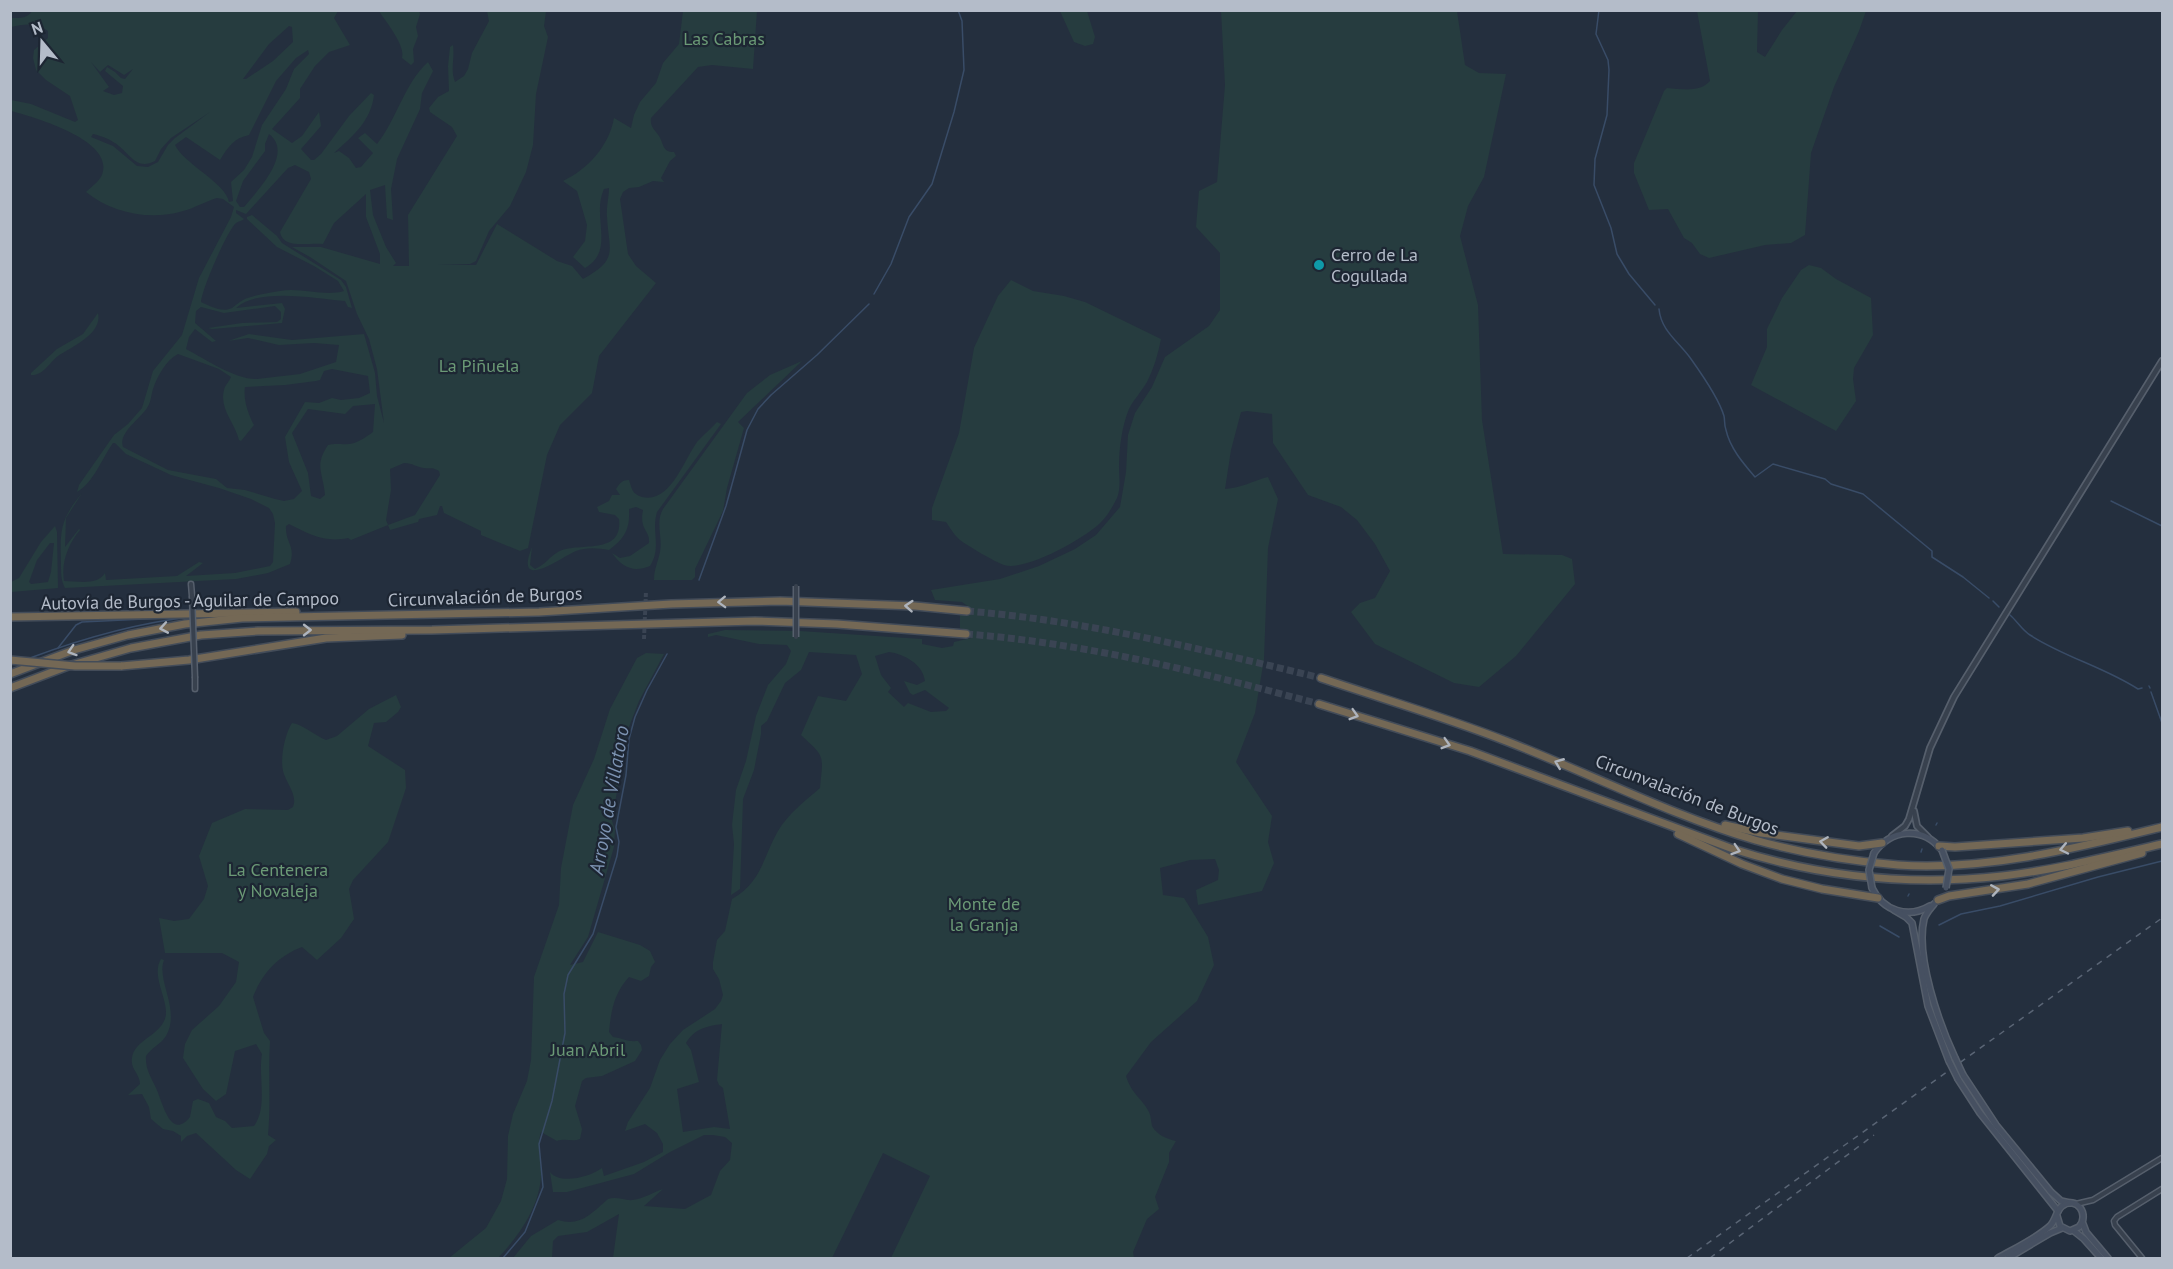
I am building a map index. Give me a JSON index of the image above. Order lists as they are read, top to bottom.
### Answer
{
  "streets": {
    "highway": ["Circunvalación de Burgos", "Autovía de Burgos - Aguilar de Campoo"]
  },
  "crossings": [
    ["Circunvalación de Burgos", "Autovía de Burgos - Aguilar de Campoo"]
  ],
  "water": ["Arroyo de Villatoro"],
  "parks": [
    "Las Cabras",
    "La Piñuela",
    "La Centenera y Novaleja",
    "Monte de la Granja",
    "Juan Abril"
  ],
  "places": ["Cerro de La Cogullada"],
  "north": "top"
}
